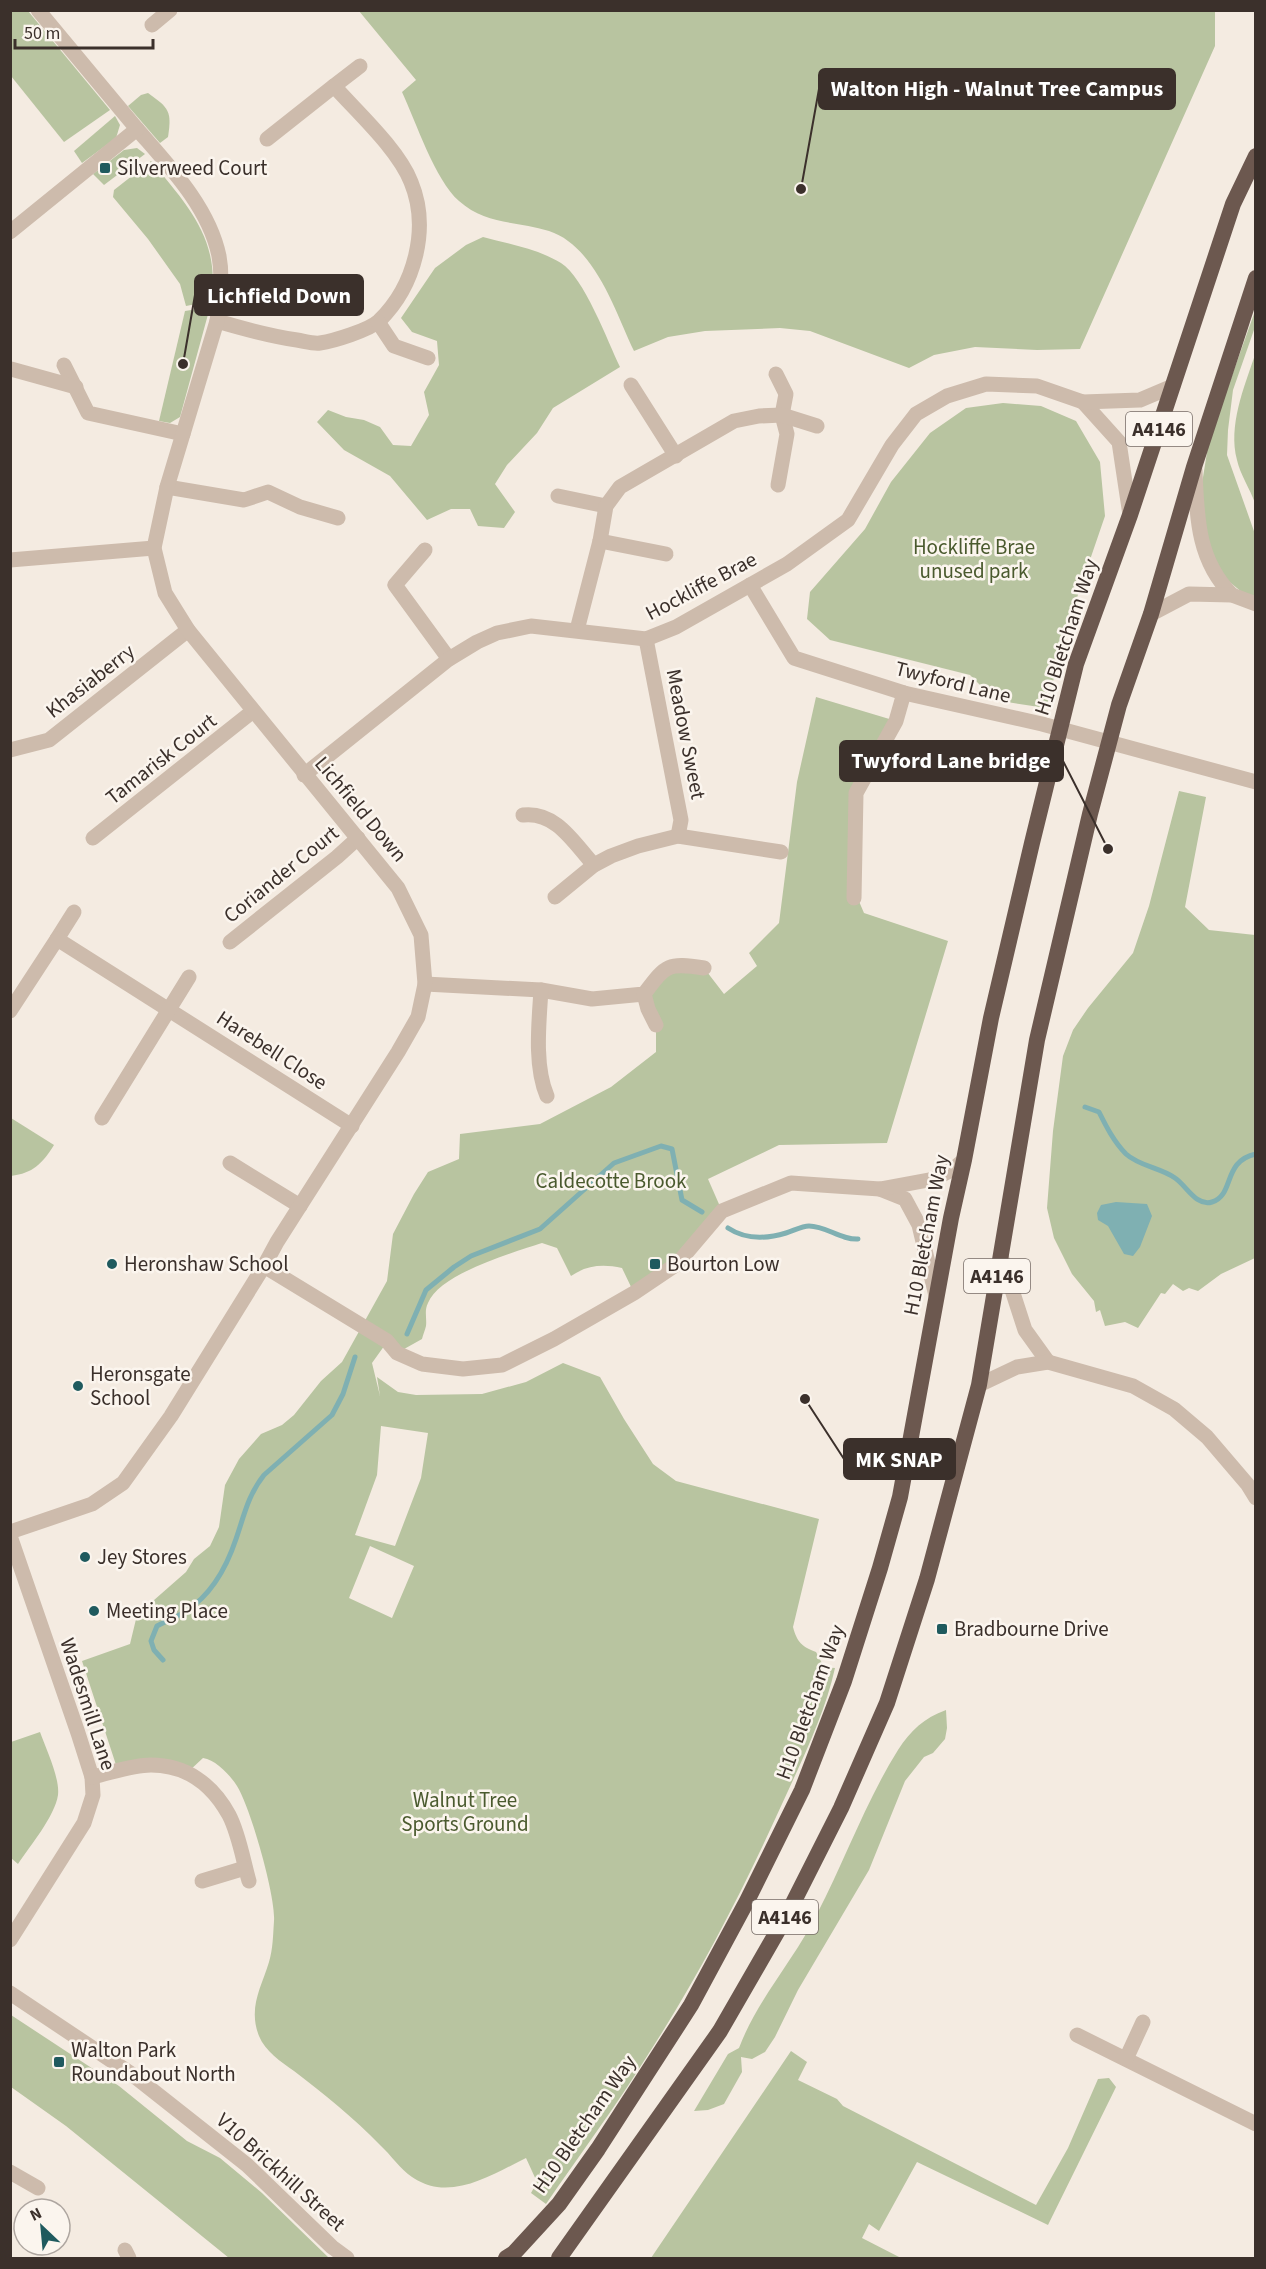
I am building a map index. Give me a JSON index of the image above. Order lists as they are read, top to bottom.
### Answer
{
  "streets": {
    "highway": ["A4146", "H10 Bletcham Way"],
    "street": [
      "Hockliffe Brae",
      "Khasiaberry",
      "Twyford Lane",
      "Meadow Sweet",
      "Tamarisk Court",
      "Lichfield Down",
      "Coriander Court",
      "Harebell Close",
      "Wadesmill Lane",
      "V10 Brickhill Street"
    ]
  },
  "crossings": [
    ["Hockliffe Brae", "H10 Bletcham Way"],
    ["Hockliffe Brae", "Twyford Lane"],
    ["Hockliffe Brae", "Meadow Sweet"],
    ["Hockliffe Brae", "Lichfield Down"],
    ["Khasiaberry", "Lichfield Down"],
    ["Tamarisk Court", "Lichfield Down"],
    ["Lichfield Down", "Coriander Court"],
    ["Lichfield Down", "Harebell Close"],
    ["Lichfield Down", "Wadesmill Lane"]
  ],
  "parks": ["Hockliffe Brae unused park", "Caldecotte Brook", "Walnut Tree Sports Ground"],
  "places": {
    "transit": [
      "Silverweed Court",
      "Bourton Low",
      "Bradbourne Drive",
      "Walton Park Roundabout North"
    ],
    "other": [
      "Walton High - Walnut Tree Campus",
      "Lichfield Down",
      "Twyford Lane bridge",
      "Heronshaw School",
      "Heronsgate School",
      "MK SNAP",
      "Jey Stores",
      "Meeting Place"
    ]
  },
  "scale_bar": "50 m",
  "north": "top left"
}
